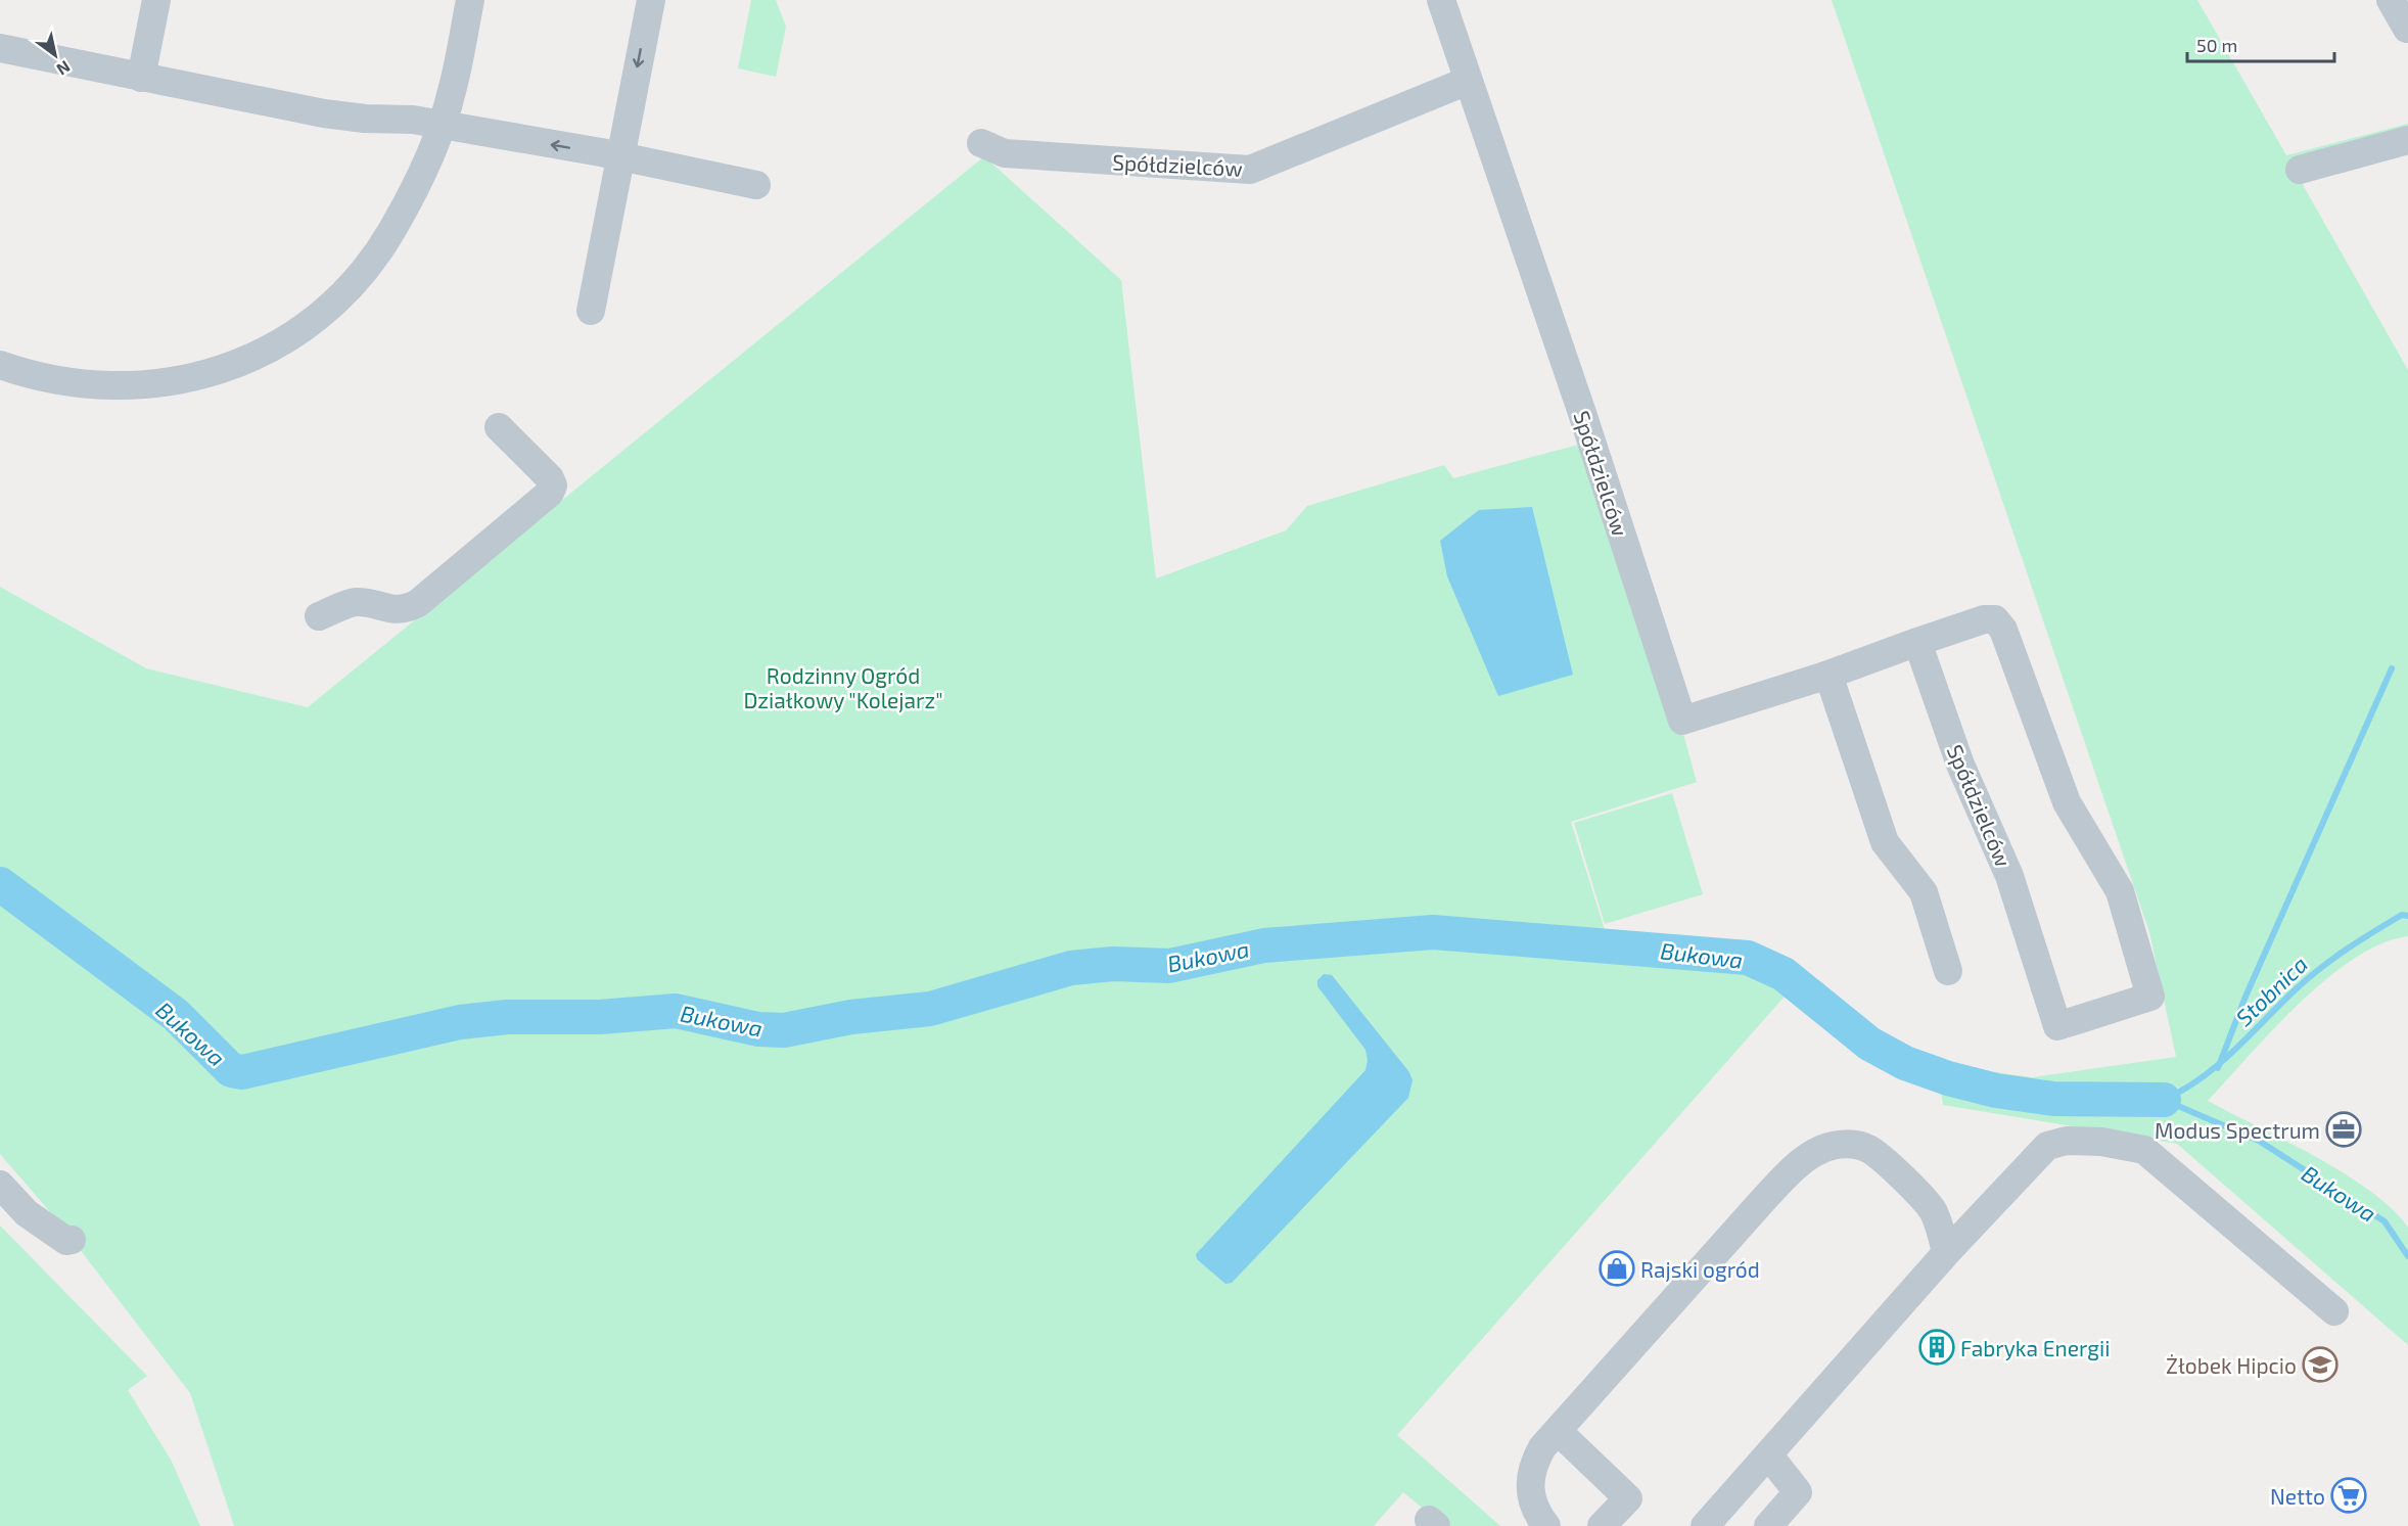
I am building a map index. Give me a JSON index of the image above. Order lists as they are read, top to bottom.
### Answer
{
  "streets": {
    "street": ["Spółdzielców"]
  },
  "water": ["Bukowa", "Stobnica"],
  "parks": ["Rodzinny Ogród Działkowy \"Kolejarz\""],
  "places": {
    "office": ["Modus Spectrum"],
    "shop": ["Rajski ogród"],
    "building": ["Fabryka Energii"],
    "school or university": ["Żłobek Hipcio"],
    "supermarket": ["Netto"]
  },
  "scale_bar": "50 m",
  "north": "bottom right"
}
